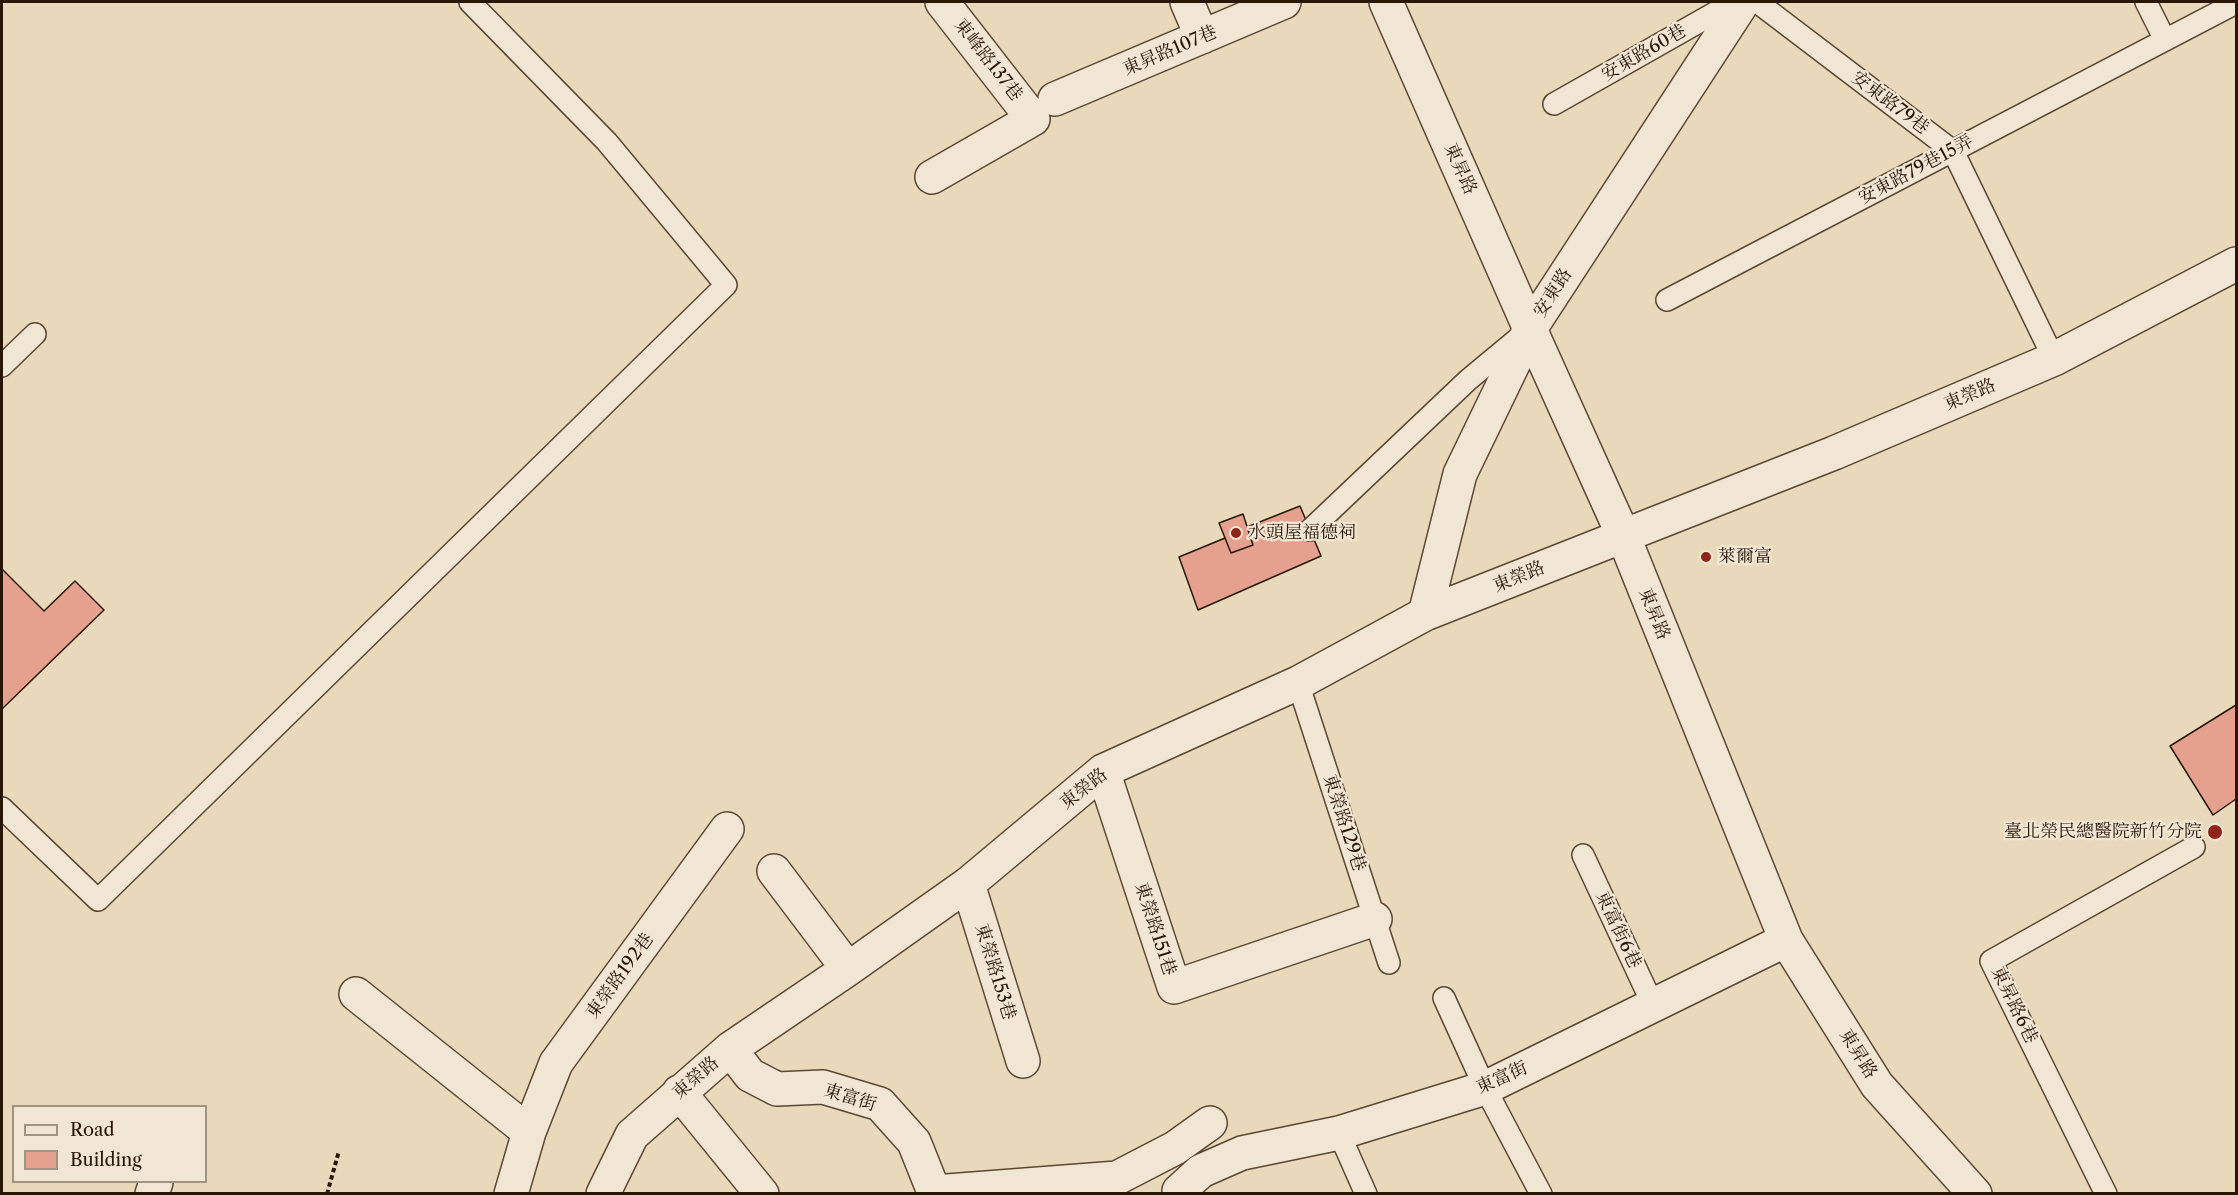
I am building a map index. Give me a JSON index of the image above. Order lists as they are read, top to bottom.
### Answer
{
  "streets": {
    "street": [
      "東昇路107巷",
      "東峰路137巷",
      "東昇路",
      "安東路",
      "東榮路",
      "東榮路151巷",
      "東榮路153巷",
      "東榮路192巷",
      "東富街"
    ],
    "lane": [
      "安東路60巷",
      "安東路79巷",
      "安東路79巷15弄",
      "東榮路129巷",
      "東富街6巷",
      "東昇路6巷"
    ]
  },
  "crossings": [
    ["東昇路107巷", "東峰路137巷"],
    ["安東路79巷", "安東路79巷15弄"],
    ["安東路79巷", "東榮路"],
    ["東昇路", "安東路"],
    ["東昇路", "東榮路"],
    ["東昇路", "東富街"],
    ["安東路", "東榮路"],
    ["東榮路", "東榮路129巷"],
    ["東榮路", "東榮路151巷"],
    ["東榮路", "東榮路153巷"],
    ["東榮路", "東富街"],
    ["東榮路129巷", "東榮路151巷"],
    ["東富街6巷", "東富街"]
  ],
  "places": ["水頭屋福德祠", "萊爾富", "臺北榮民總醫院新竹分院"],
  "legend": ["Road", "Building"]
}
